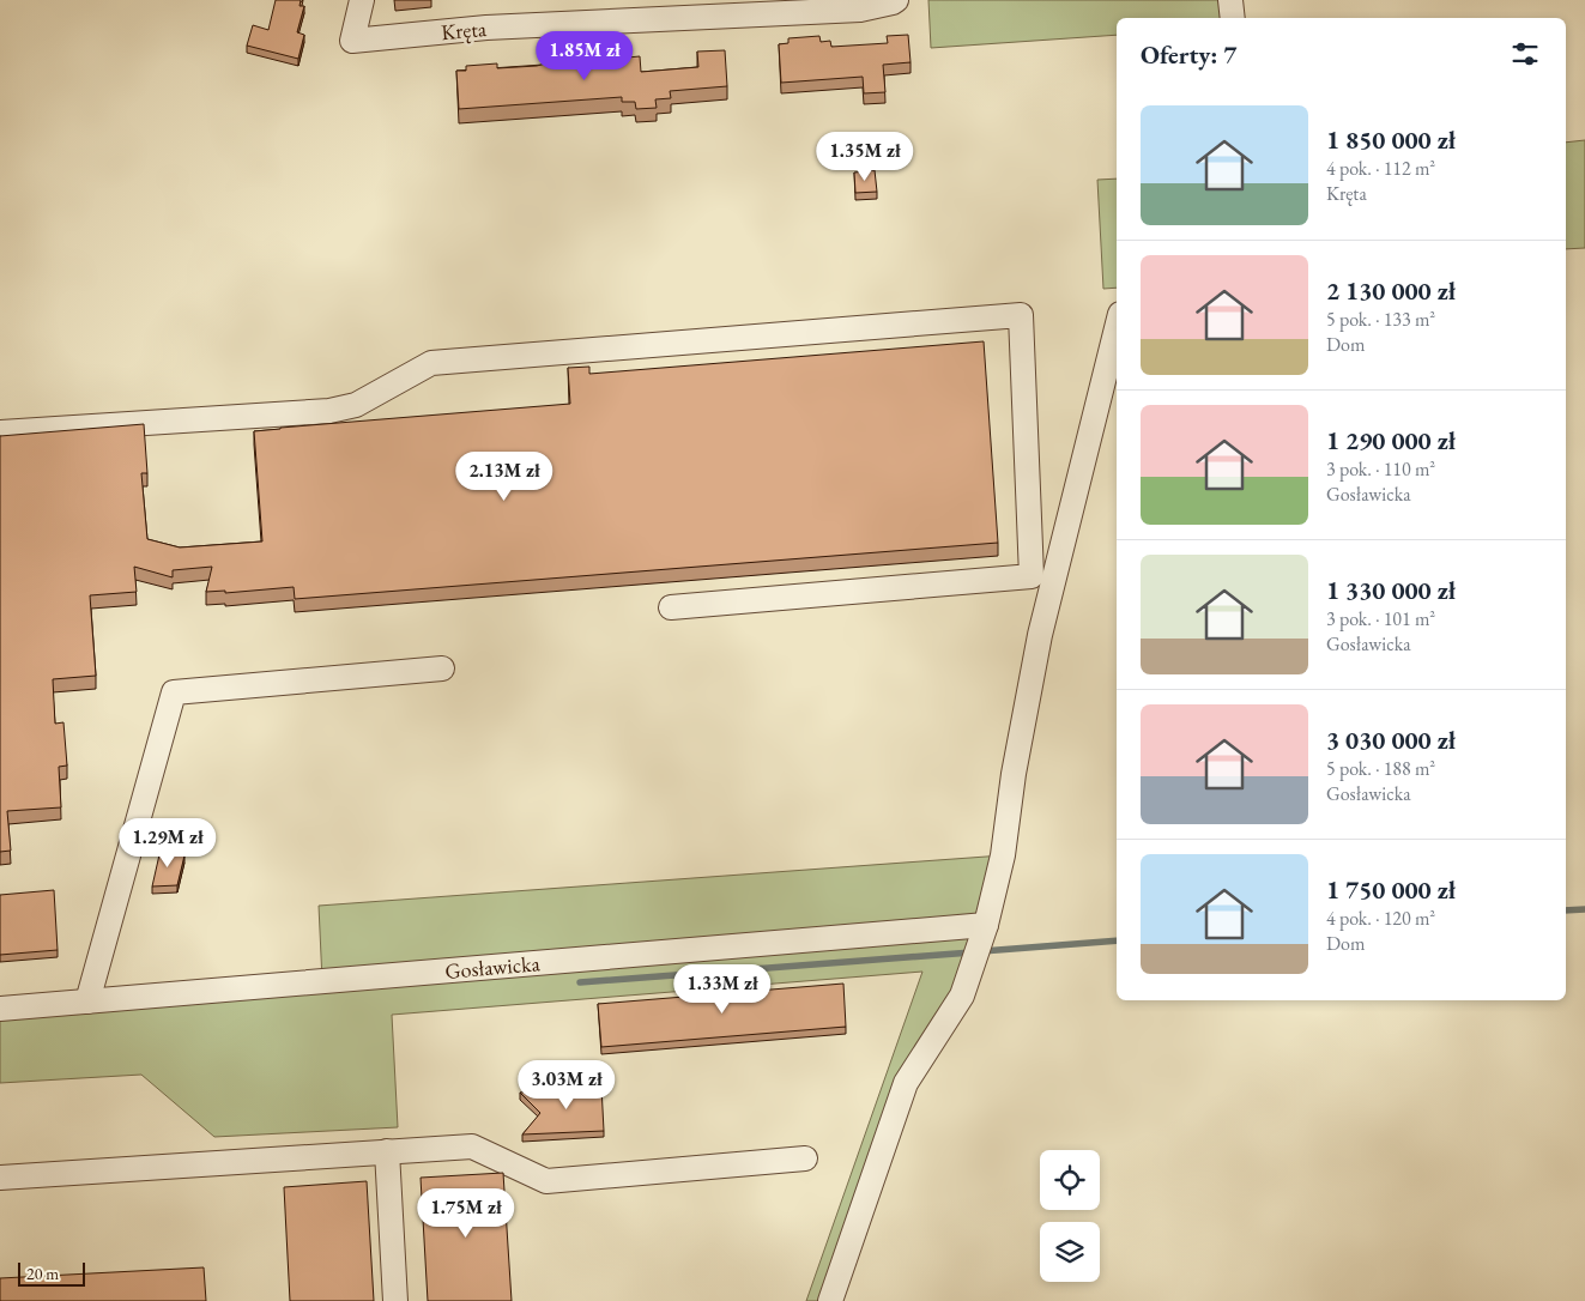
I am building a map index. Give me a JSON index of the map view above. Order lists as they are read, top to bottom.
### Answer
{
  "streets": {
    "street": ["Kręta", "Gosławicka"]
  },
  "scale_bar": "20 m",
  "page": {
    "heading": "Oferty: 7",
    "price": [
      "1.85M zł",
      "1.35M zł",
      "2.13M zł",
      "1.29M zł",
      "1.33M zł",
      "3.03M zł",
      "1.75M zł"
    ],
    "list": [
      {
        "name": "1 850 000 zł",
        "note": "4 pok. · 112 m² · Kręta"
      },
      {
        "name": "2 130 000 zł",
        "note": "5 pok. · 133 m² · Dom"
      },
      {
        "name": "1 290 000 zł",
        "note": "3 pok. · 110 m² · Gosławicka"
      },
      {
        "name": "1 330 000 zł",
        "note": "3 pok. · 101 m² · Gosławicka"
      },
      {
        "name": "3 030 000 zł",
        "note": "5 pok. · 188 m² · Gosławicka"
      },
      {
        "name": "1 750 000 zł",
        "note": "4 pok. · 120 m² · Dom"
      }
    ],
    "scale": "20 m"
  }
}
